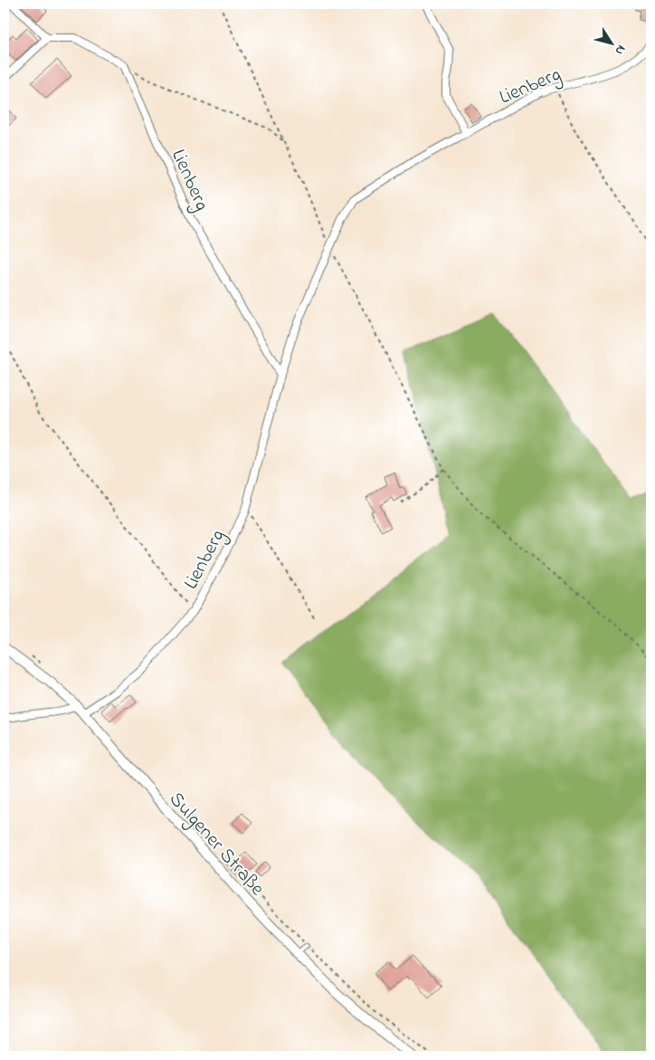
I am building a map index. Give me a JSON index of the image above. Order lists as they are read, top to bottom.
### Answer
{
  "streets": {
    "street": ["Lienberg", "Sulgener Straße"]
  },
  "crossings": [
    ["Lienberg", "Sulgener Straße"]
  ],
  "north": "bottom right"
}
